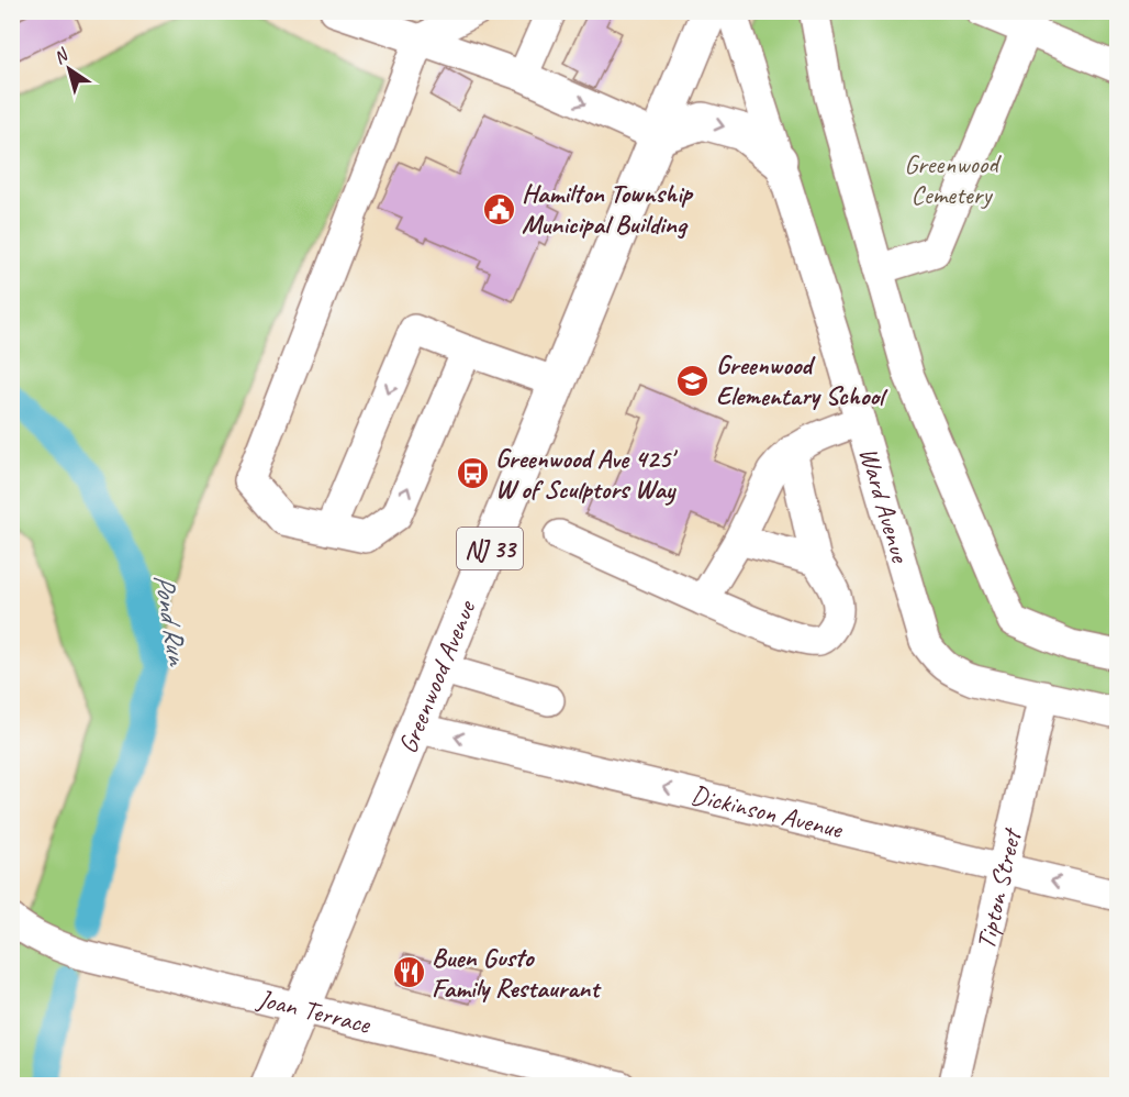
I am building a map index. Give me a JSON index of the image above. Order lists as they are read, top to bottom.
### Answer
{
  "streets": {
    "main road": ["NJ 33", "Greenwood Avenue"],
    "street": [
      "Ward Avenue",
      "Dickinson Avenue",
      "Tipton Street",
      "Joan Terrace"
    ]
  },
  "crossings": [
    ["Ward Avenue", "Tipton Street"],
    ["Greenwood Avenue", "Dickinson Avenue"],
    ["Greenwood Avenue", "Joan Terrace"],
    ["Dickinson Avenue", "Tipton Street"]
  ],
  "water": ["Pond Run"],
  "parks": ["Greenwood Cemetery"],
  "places": {
    "public building": ["Hamilton Township Municipal Building"],
    "school or university": ["Greenwood Elementary School"],
    "bus stop": ["Greenwood Ave 425' W of Sculptors Way"],
    "restaurant": ["Buen Gusto Family Restaurant"]
  },
  "north": "top left"
}
